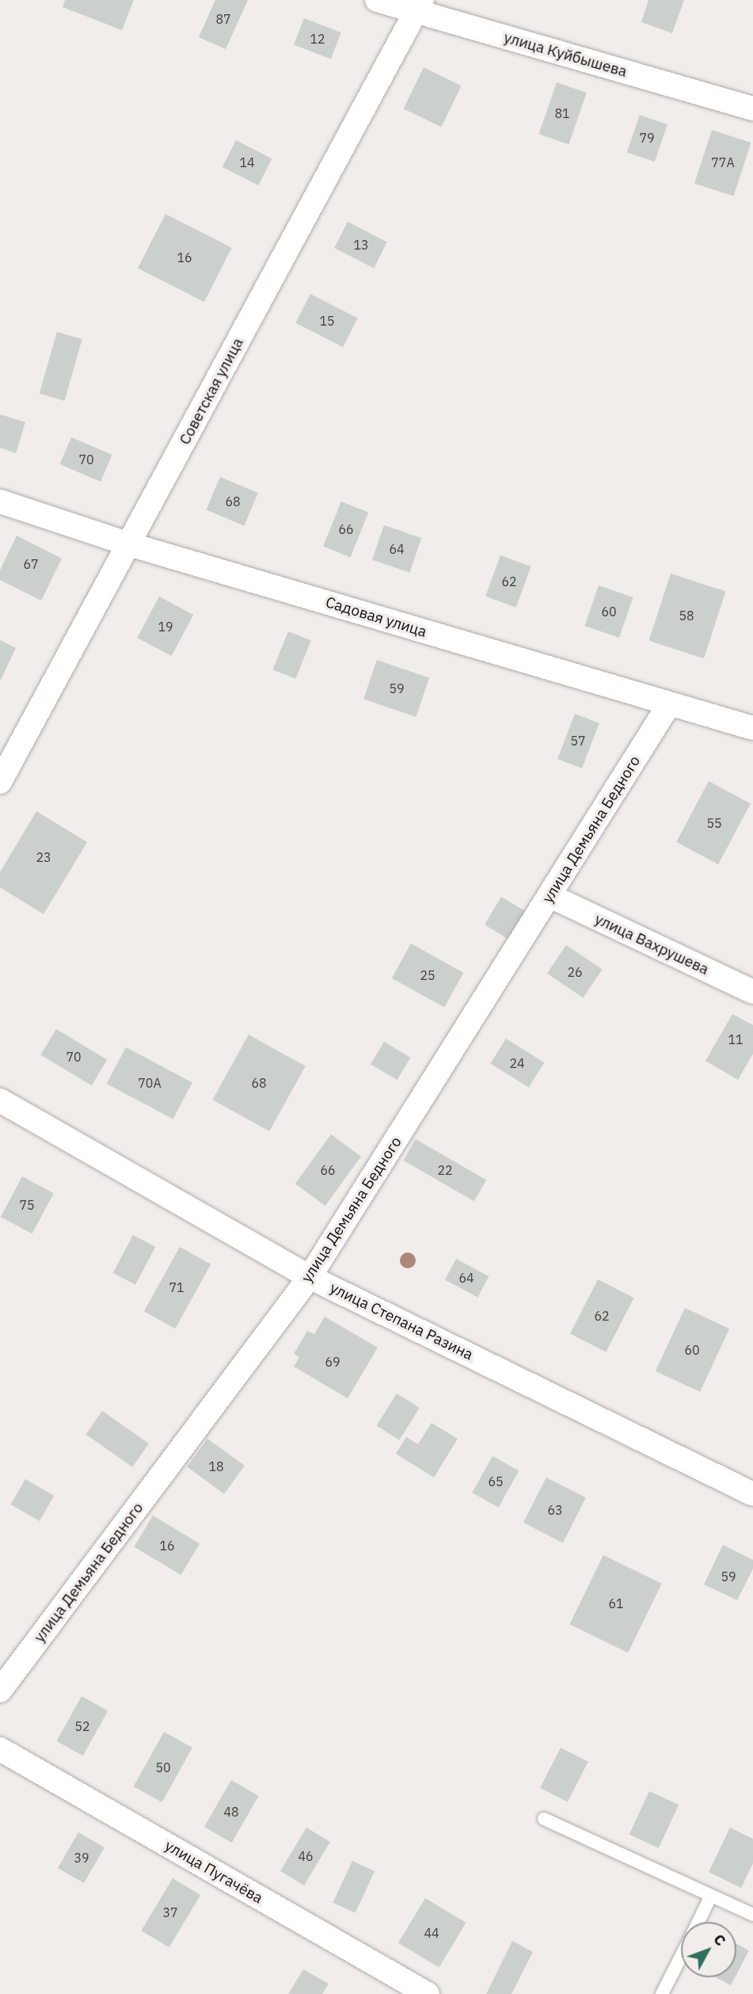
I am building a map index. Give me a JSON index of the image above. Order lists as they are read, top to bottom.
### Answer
{
  "streets": {
    "street": [
      "улица Куйбышева",
      "Советская улица",
      "Садовая улица",
      "улица Демьяна Бедного",
      "улица Вахрушева",
      "улица Степана Разина",
      "улица Пугачёва"
    ]
  },
  "crossings": [
    ["улица Куйбышева", "Советская улица"],
    ["Советская улица", "Садовая улица"],
    ["Садовая улица", "улица Демьяна Бедного"],
    ["улица Демьяна Бедного", "улица Вахрушева"],
    ["улица Демьяна Бедного", "улица Степана Разина"]
  ],
  "house_numbers": [
    "87",
    "12",
    "81",
    "79",
    "14",
    "77А",
    "13",
    "16",
    "15",
    "70",
    "68",
    "66",
    "64",
    "67",
    "62",
    "60",
    "58",
    "19",
    "59",
    "57",
    "55",
    "23",
    "26",
    "25",
    "11",
    "70",
    "24",
    "70А",
    "68",
    "66",
    "22",
    "75",
    "64",
    "71",
    "62",
    "60",
    "69",
    "18",
    "65",
    "63",
    "16",
    "59",
    "61",
    "52",
    "50",
    "48",
    "46",
    "39",
    "37",
    "44"
  ],
  "north": "top right"
}
